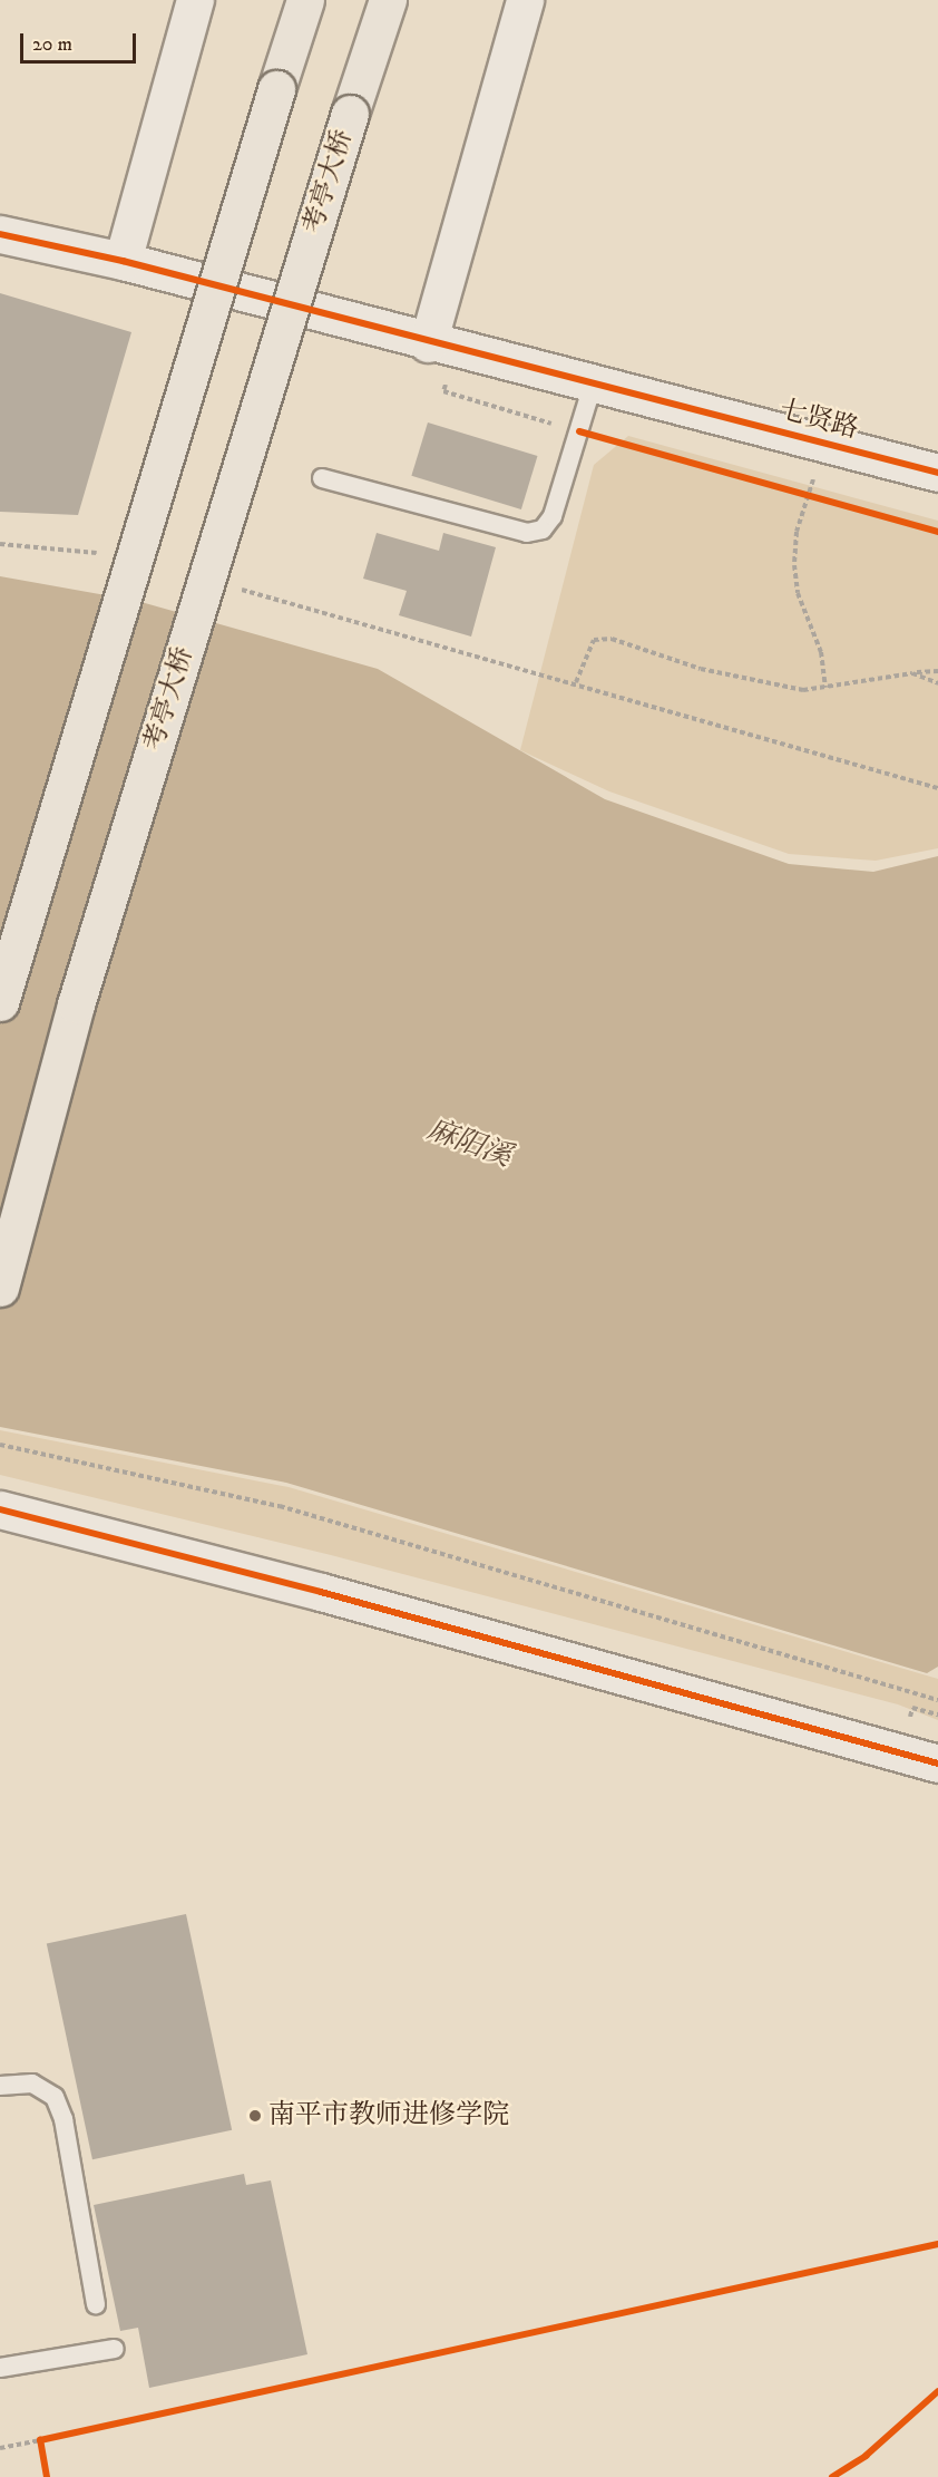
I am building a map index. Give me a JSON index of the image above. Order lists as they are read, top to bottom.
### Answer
{
  "streets": {
    "main road": ["考亭大桥"],
    "street": ["七贤路"]
  },
  "water": ["麻阳溪"],
  "places": ["南平市教师进修学院"],
  "scale_bar": "20 m"
}
